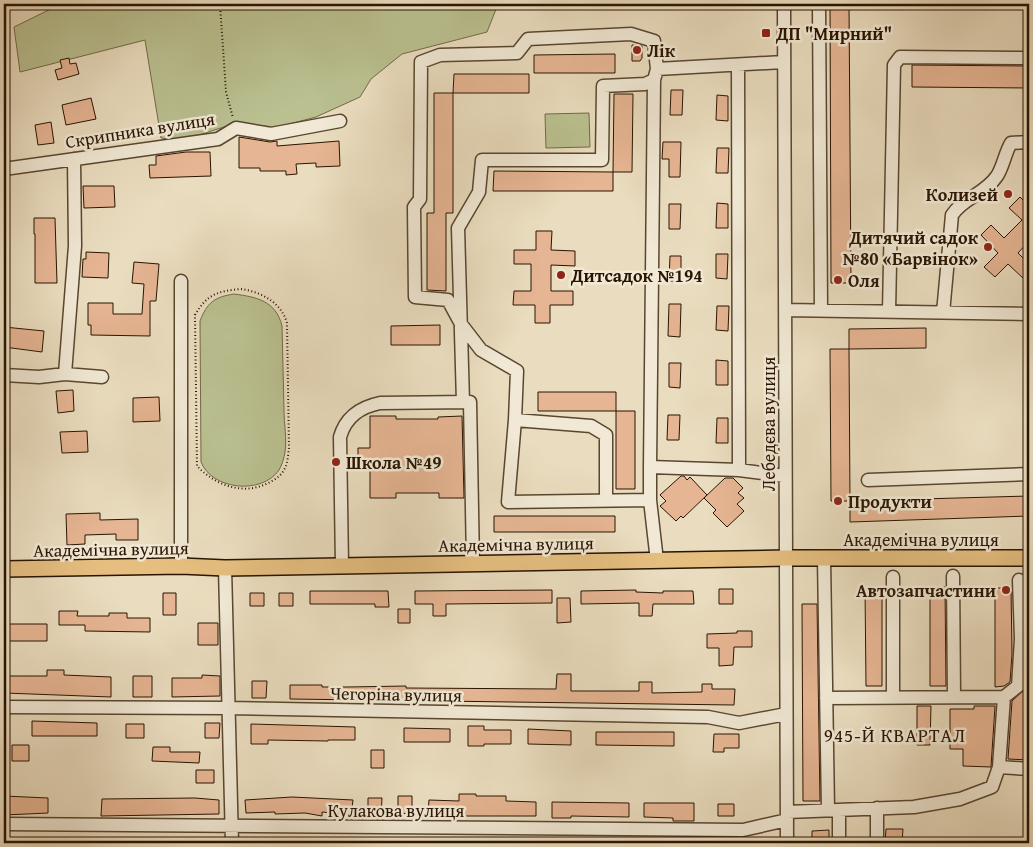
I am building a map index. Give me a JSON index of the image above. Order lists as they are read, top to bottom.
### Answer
{
  "streets": {
    "main road": ["Академічна вулиця"],
    "street": [
      "Скрипника вулиця",
      "Лебедєва вулиця",
      "Чегоріна вулиця",
      "Кулакова вулиця"
    ]
  },
  "crossings": [
    ["Лебедєва вулиця", "Академічна вулиця"],
    ["Лебедєва вулиця", "Чегоріна вулиця"],
    ["Лебедєва вулиця", "Кулакова вулиця"]
  ],
  "districts": ["945-Й КВАРТАЛ"],
  "places": {
    "transit": ["ДП \"Мирний\""],
    "other": [
      "Лік",
      "Колизей",
      "Дитячий садок №80 «Барвінок»",
      "Дитсадок №194",
      "Оля",
      "Школа №49",
      "Продукти",
      "Автозапчастини"
    ]
  }
}
